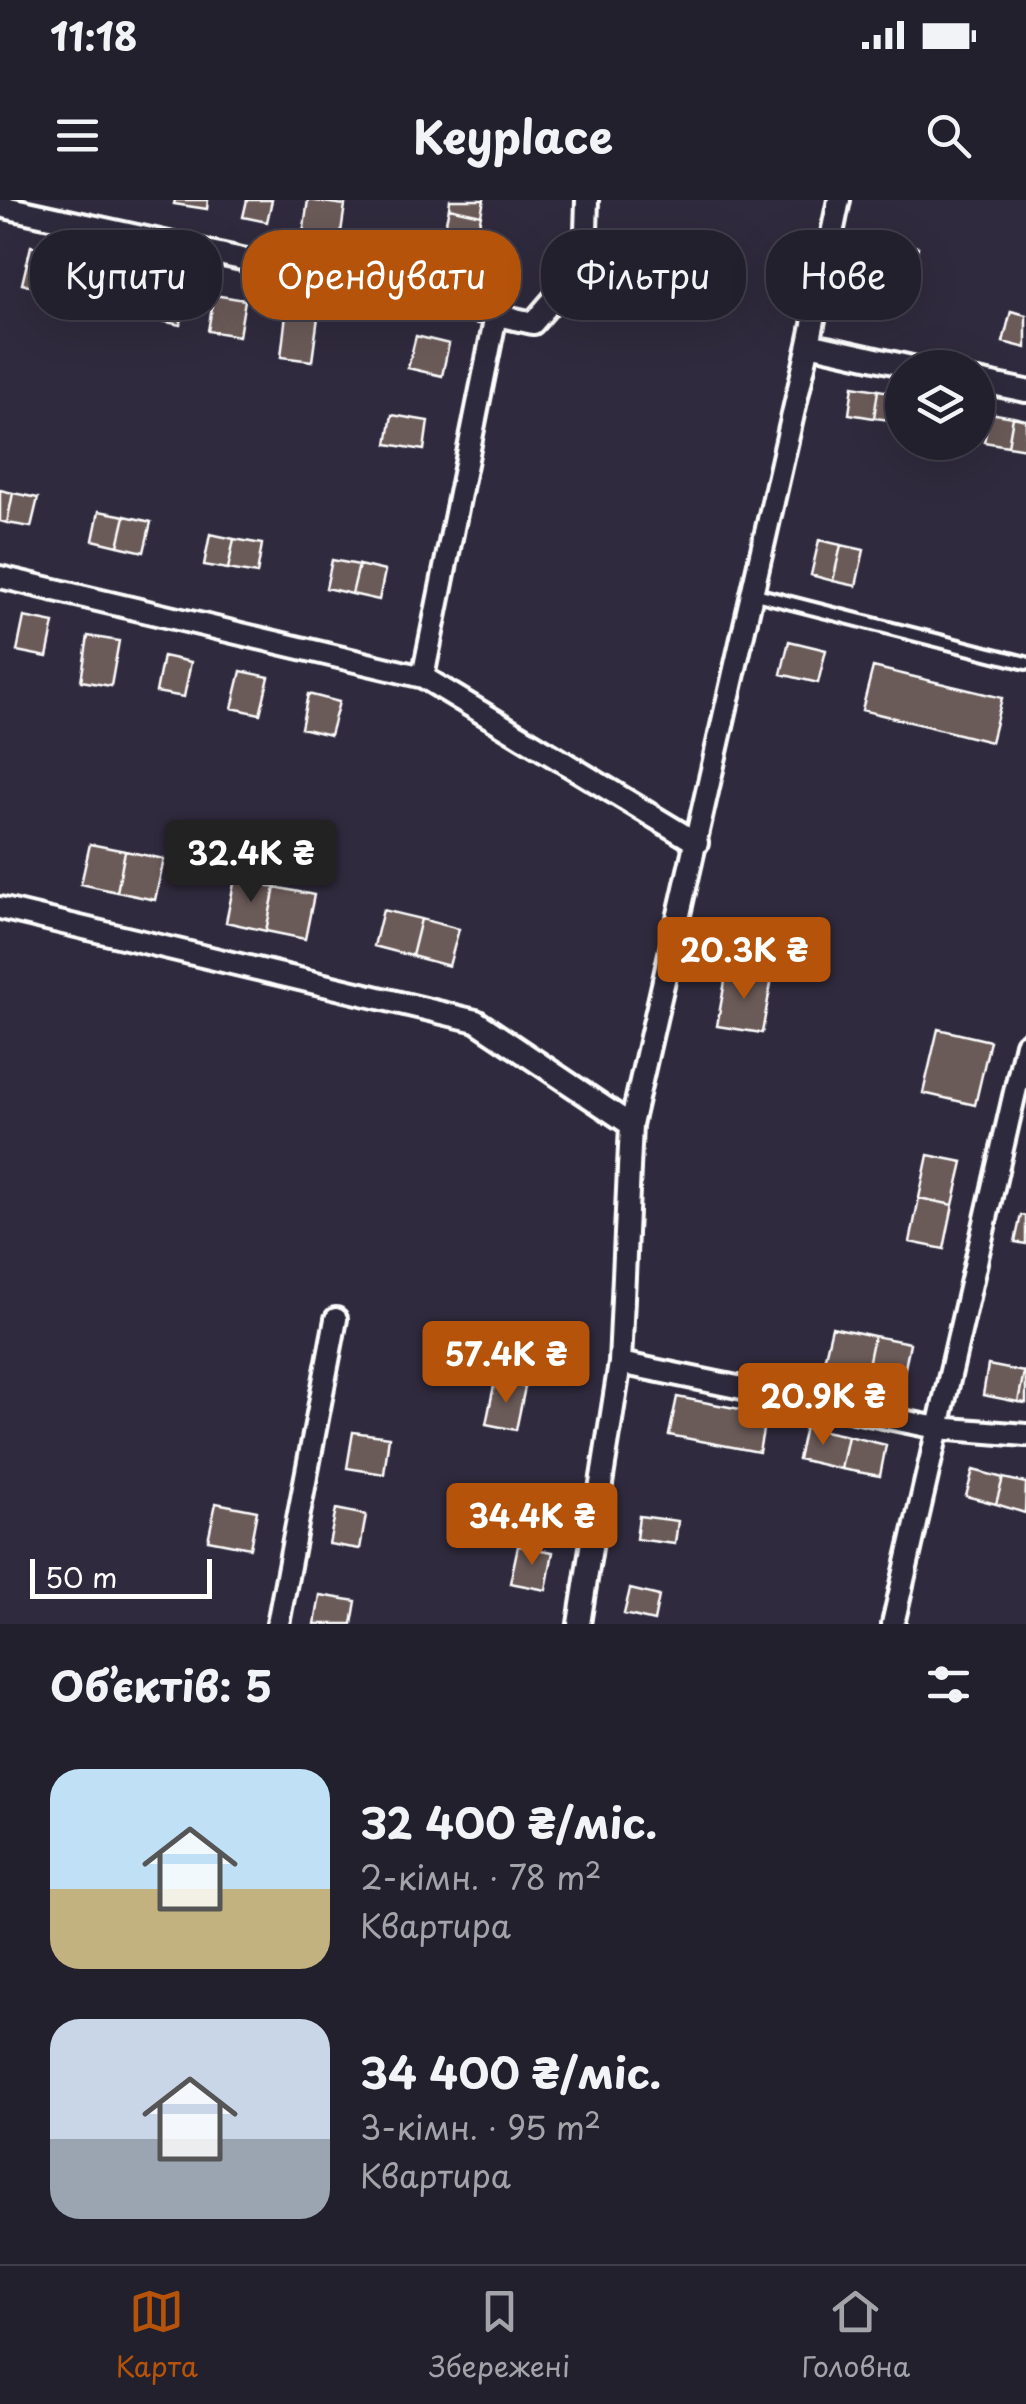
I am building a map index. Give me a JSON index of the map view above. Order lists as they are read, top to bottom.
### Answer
{
  "scale_bar": "50 m",
  "page": {
    "status": "11:18",
    "header": "Keyplace",
    "chip": [
      "Купити",
      "Орендувати",
      "Фільтри",
      "Нове"
    ],
    "price": [
      "32.4K ₴",
      "20.3K ₴",
      "57.4K ₴",
      "20.9K ₴",
      "34.4K ₴"
    ],
    "scale": "50 m",
    "heading": "Об’єктів: 5",
    "list": [
      {
        "name": "32 400 ₴/міс.",
        "note": "2-кімн. · 78 m² · Квартира"
      },
      {
        "name": "34 400 ₴/міс.",
        "note": "3-кімн. · 95 m² · Квартира"
      }
    ],
    "tabs": ["Карта", "Збережені", "Головна"]
  }
}
